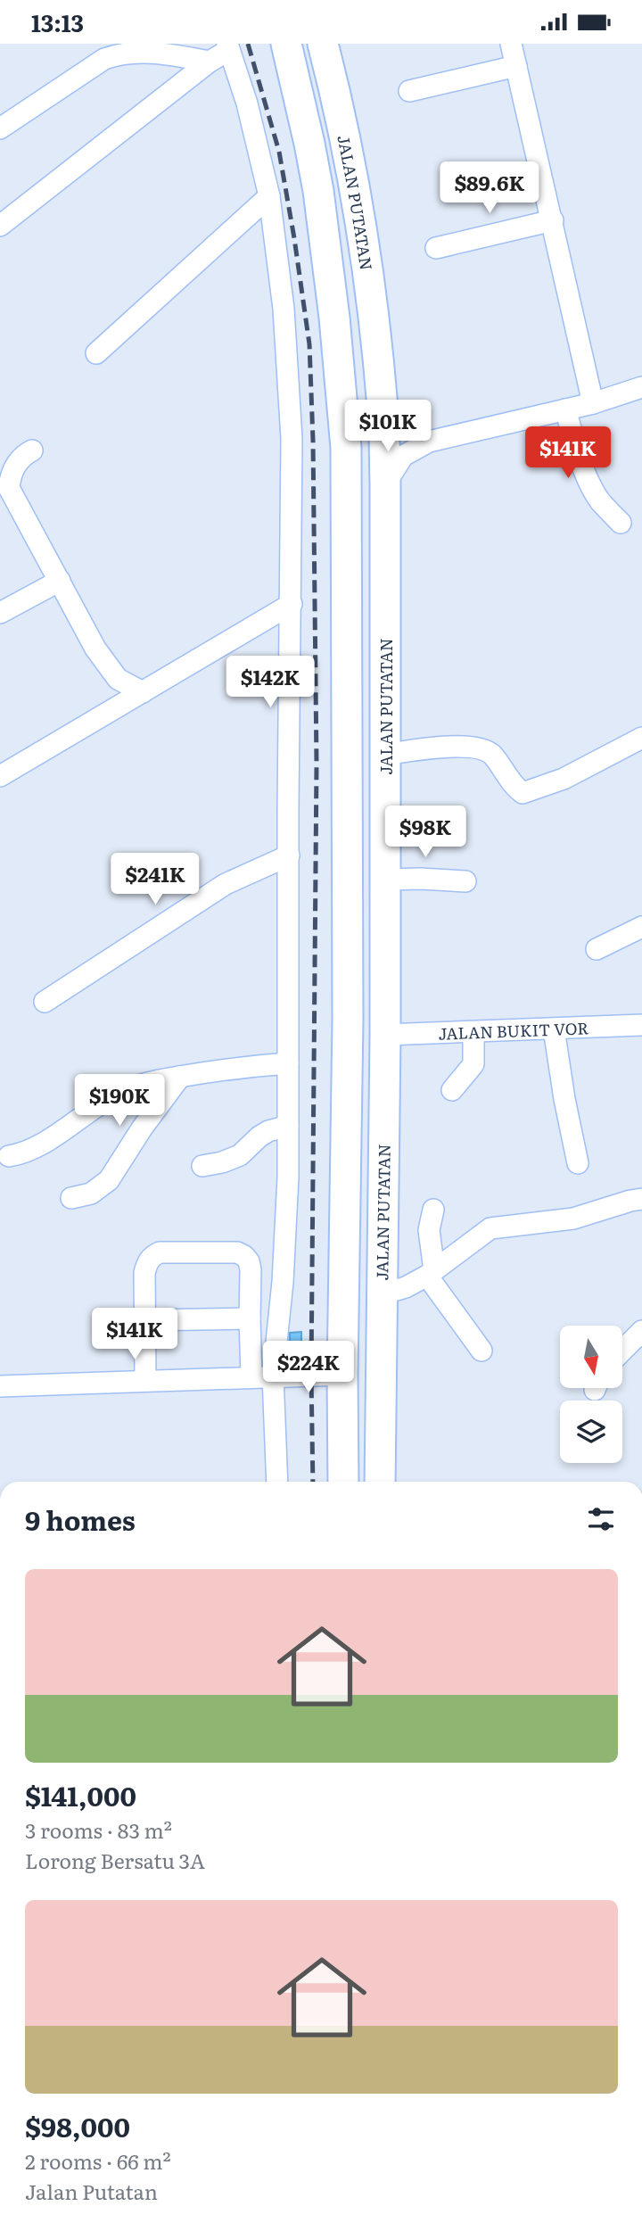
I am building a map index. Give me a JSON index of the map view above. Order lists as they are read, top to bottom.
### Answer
{
  "streets": {
    "highway": ["JALAN PUTATAN"],
    "street": ["JALAN BUKIT VOR"]
  },
  "crossings": [
    ["JALAN PUTATAN", "JALAN BUKIT VOR"]
  ],
  "north": "bottom",
  "page": {
    "status": "13:13",
    "price": [
      "$89.6K",
      "$101K",
      "$141K",
      "$142K",
      "$98K",
      "$241K",
      "$190K",
      "$141K",
      "$224K"
    ],
    "heading": "9 homes",
    "list": [
      {
        "name": "$141,000",
        "note": "3 rooms · 83 m² · Lorong Bersatu 3A"
      },
      {
        "name": "$98,000",
        "note": "2 rooms · 66 m² · Jalan Putatan"
      }
    ]
  }
}
